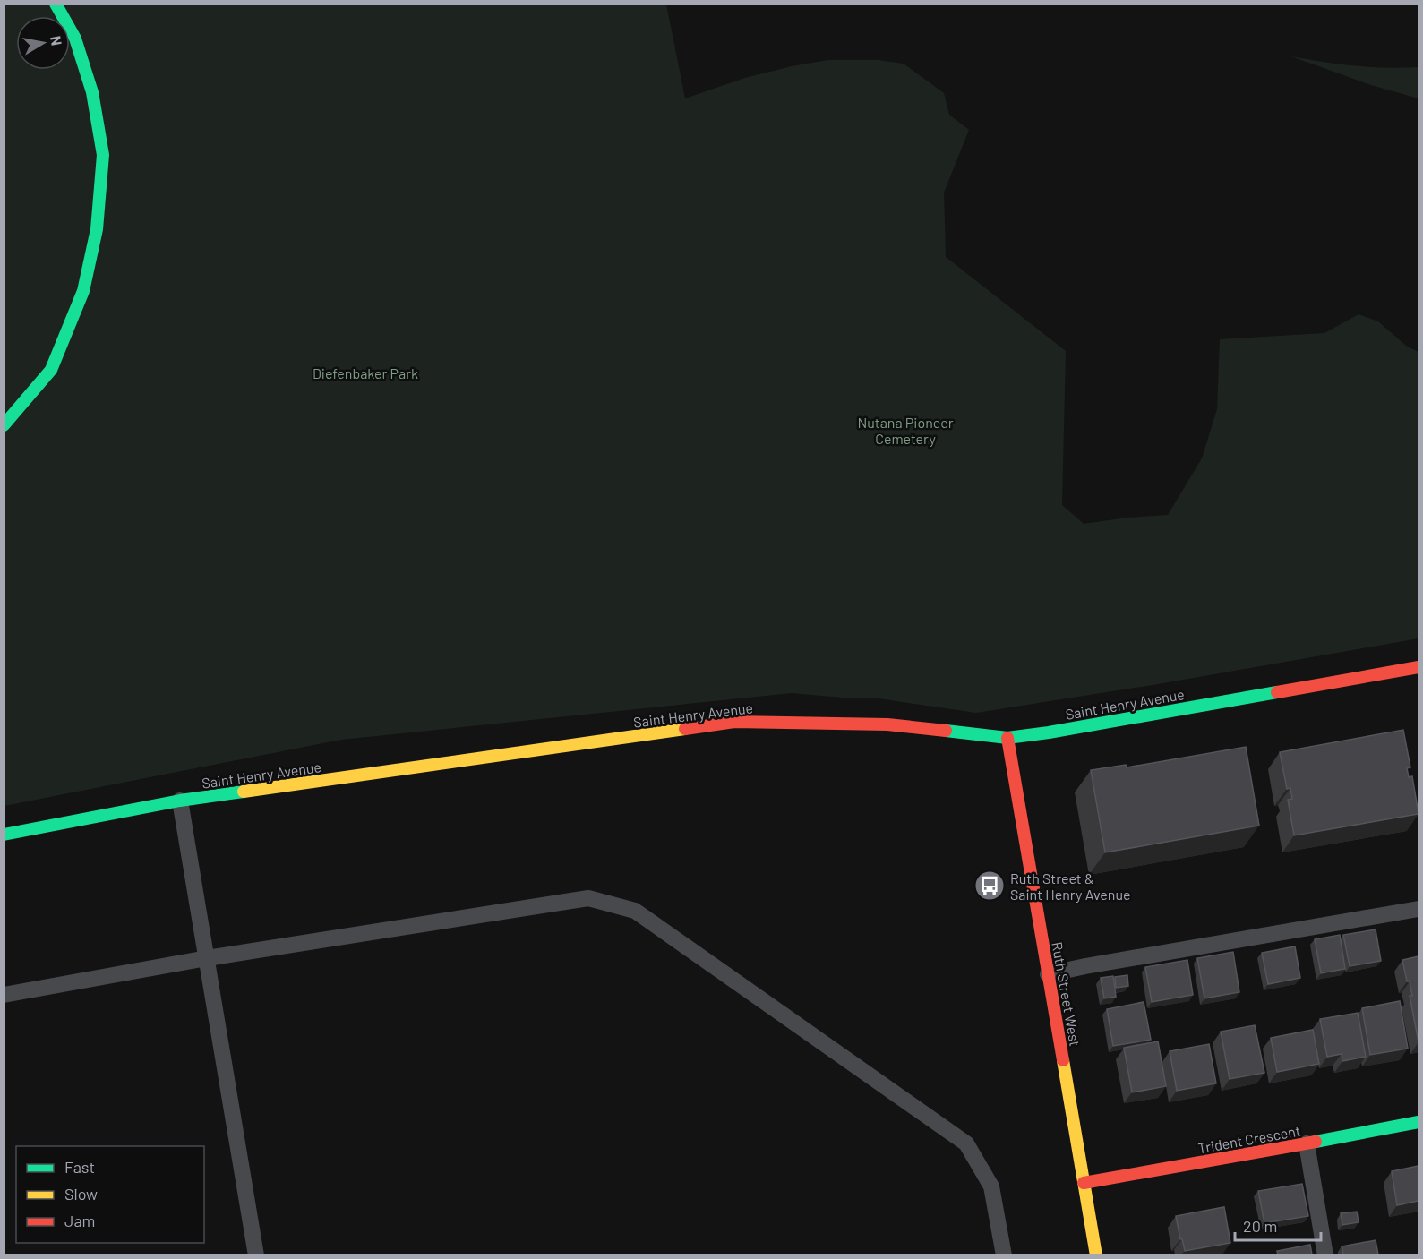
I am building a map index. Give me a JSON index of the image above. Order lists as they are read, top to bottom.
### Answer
{
  "streets": {
    "street": ["Saint Henry Avenue", "Ruth Street West", "Trident Crescent"]
  },
  "crossings": [
    ["Saint Henry Avenue", "Ruth Street West"],
    ["Ruth Street West", "Trident Crescent"]
  ],
  "parks": ["Diefenbaker Park", "Nutana Pioneer Cemetery"],
  "places": {
    "bus stop": ["Ruth Street & Saint Henry Avenue"]
  },
  "legend": ["Fast", "Slow", "Jam"],
  "scale_bar": "20 m",
  "north": "right"
}
